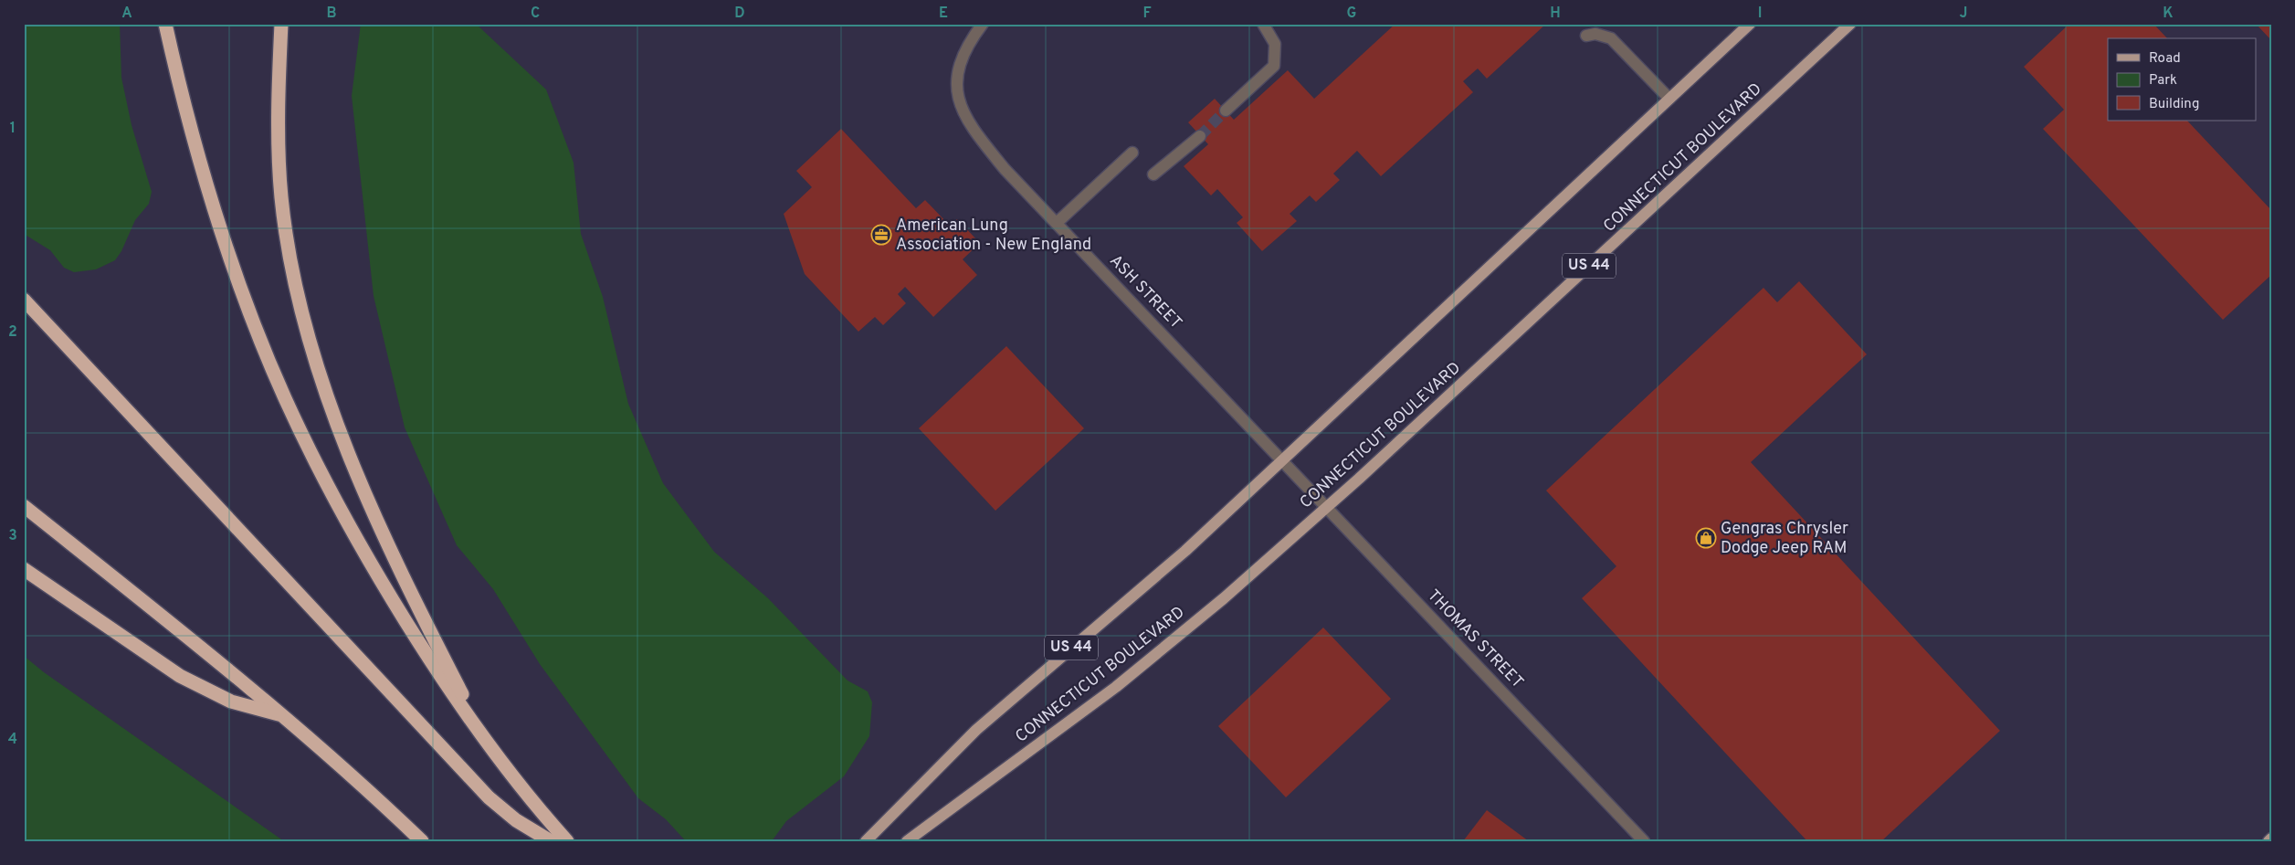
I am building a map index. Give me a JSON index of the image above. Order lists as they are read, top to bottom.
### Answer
{
  "streets": {
    "main road": ["CONNECTICUT BOULEVARD", "US 44"],
    "street": ["ASH STREET", "THOMAS STREET"]
  },
  "crossings": [
    ["CONNECTICUT BOULEVARD", "THOMAS STREET"],
    ["US 44", "ASH STREET"],
    ["US 44", "THOMAS STREET"],
    ["ASH STREET", "THOMAS STREET"]
  ],
  "places": {
    "office": ["American Lung Association - New England"],
    "shop": ["Gengras Chrysler Dodge Jeep RAM"]
  },
  "legend": ["Road", "Park", "Building"],
  "grid": {
    "columns": [
      "A",
      "B",
      "C",
      "D",
      "E",
      "F",
      "G",
      "H",
      "I",
      "J",
      "K"
    ],
    "rows": [
      "1",
      "2",
      "3",
      "4"
    ]
  }
}
